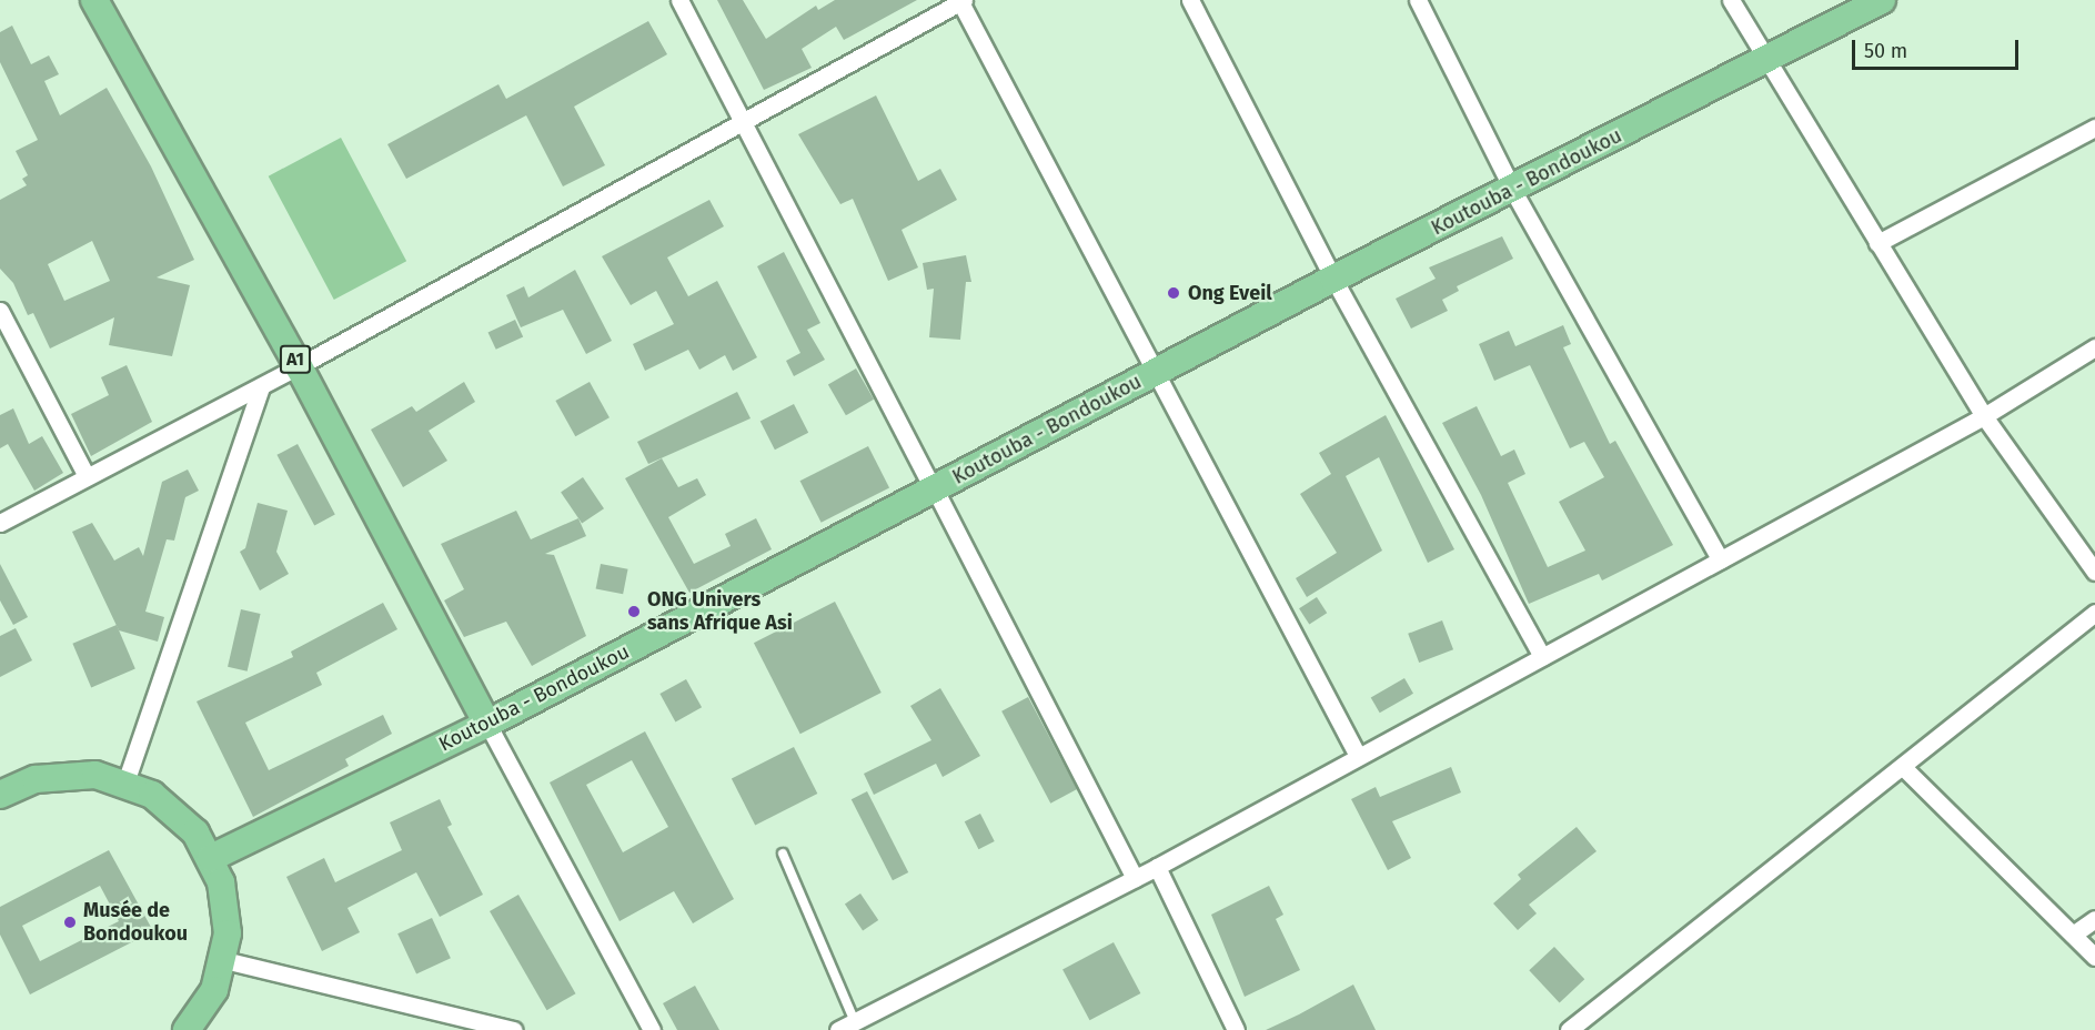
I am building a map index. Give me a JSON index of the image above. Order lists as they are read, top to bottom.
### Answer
{
  "streets": {
    "main road": ["Koutouba - Bondoukou", "A1"]
  },
  "crossings": [
    ["Koutouba - Bondoukou", "A1"]
  ],
  "places": ["Ong Eveil", "ONG Univers sans Afrique Asi", "Musée de Bondoukou"],
  "scale_bar": "50 m"
}
